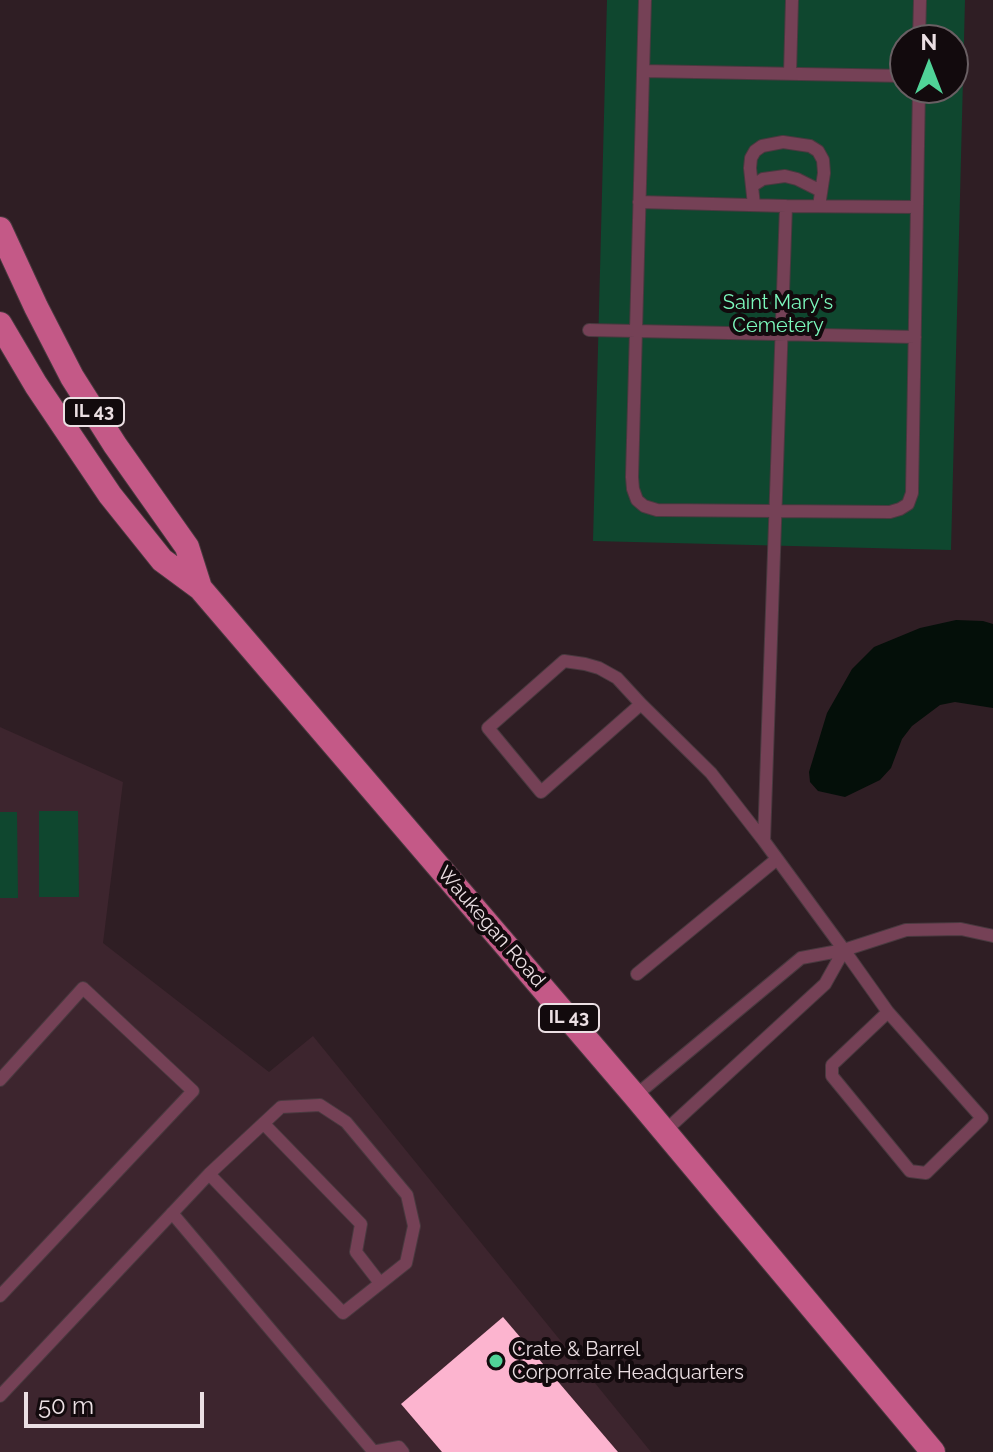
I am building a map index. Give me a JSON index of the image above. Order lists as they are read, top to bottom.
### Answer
{
  "streets": {
    "main road": ["IL 43", "Waukegan Road"]
  },
  "parks": ["Saint Mary's Cemetery"],
  "places": ["Crate & Barrel Corporrate Headquarters"],
  "scale_bar": "50 m",
  "north": "top"
}
